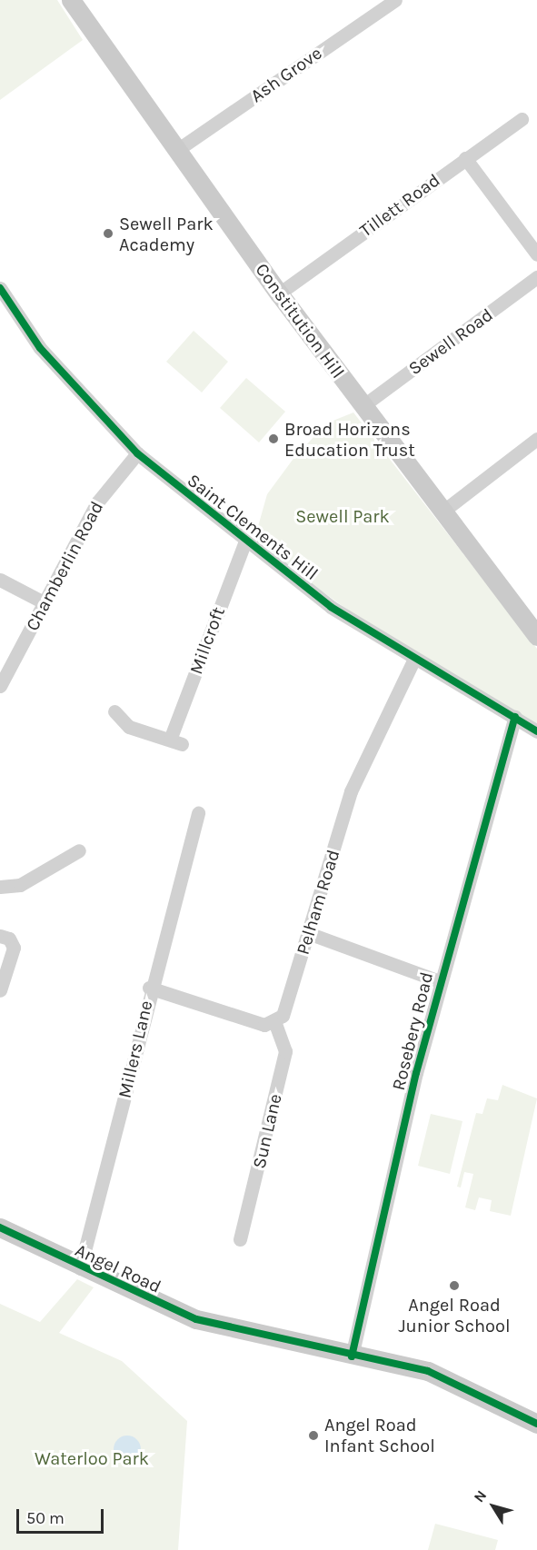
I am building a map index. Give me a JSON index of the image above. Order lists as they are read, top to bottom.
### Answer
{
  "streets": {
    "main road": ["Constitution Hill", "Angel Road"],
    "street": [
      "Ash Grove",
      "Tillett Road",
      "Sewell Road",
      "Saint Clements Hill",
      "Chamberlin Road",
      "Millcroft",
      "Pelham Road",
      "Rosebery Road",
      "Millers Lane",
      "Sun Lane"
    ]
  },
  "crossings": [
    ["Ash Grove", "Constitution Hill"],
    ["Tillett Road", "Constitution Hill"],
    ["Constitution Hill", "Sewell Road"],
    ["Saint Clements Hill", "Chamberlin Road"],
    ["Saint Clements Hill", "Millcroft"],
    ["Saint Clements Hill", "Pelham Road"],
    ["Saint Clements Hill", "Rosebery Road"],
    ["Pelham Road", "Sun Lane"],
    ["Rosebery Road", "Angel Road"],
    ["Millers Lane", "Angel Road"]
  ],
  "parks": ["Sewell Park", "Waterloo Park"],
  "places": [
    "Sewell Park Academy",
    "Broad Horizons Education Trust",
    "Angel Road Junior School",
    "Angel Road Infant School"
  ],
  "scale_bar": "50 m",
  "north": "top left"
}
